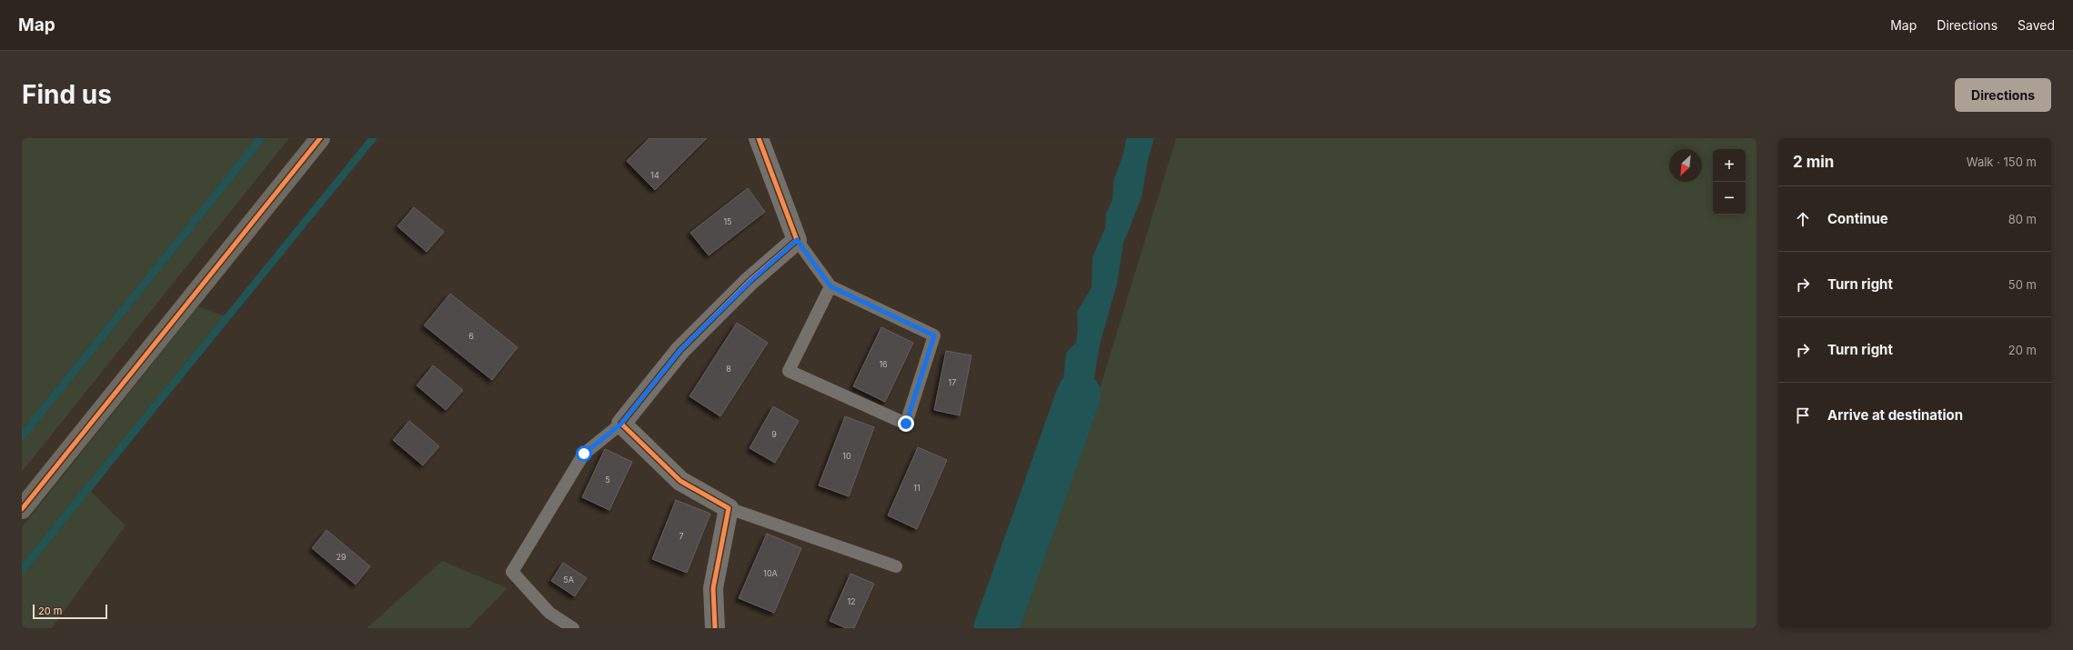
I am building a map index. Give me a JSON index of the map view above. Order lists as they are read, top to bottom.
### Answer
{
  "house_numbers": [
    "14",
    "15",
    "6",
    "16",
    "8",
    "17",
    "9",
    "10",
    "5",
    "11",
    "7",
    "29",
    "10А",
    "5А",
    "12"
  ],
  "scale_bar": "20 m",
  "north": "bottom left",
  "page": {
    "header": "Map",
    "nav": ["Map", "Directions", "Saved"],
    "buttons": "Directions",
    "title": "Find us",
    "heading": ["2 min", "Walk · 150 m"],
    "map_buttons": ["+", "−"],
    "list": [
      ["Continue", "80 m"],
      ["Turn right", "50 m"],
      ["Turn right", "20 m"],
      "Arrive at destination"
    ],
    "scale": "20 m"
  }
}
